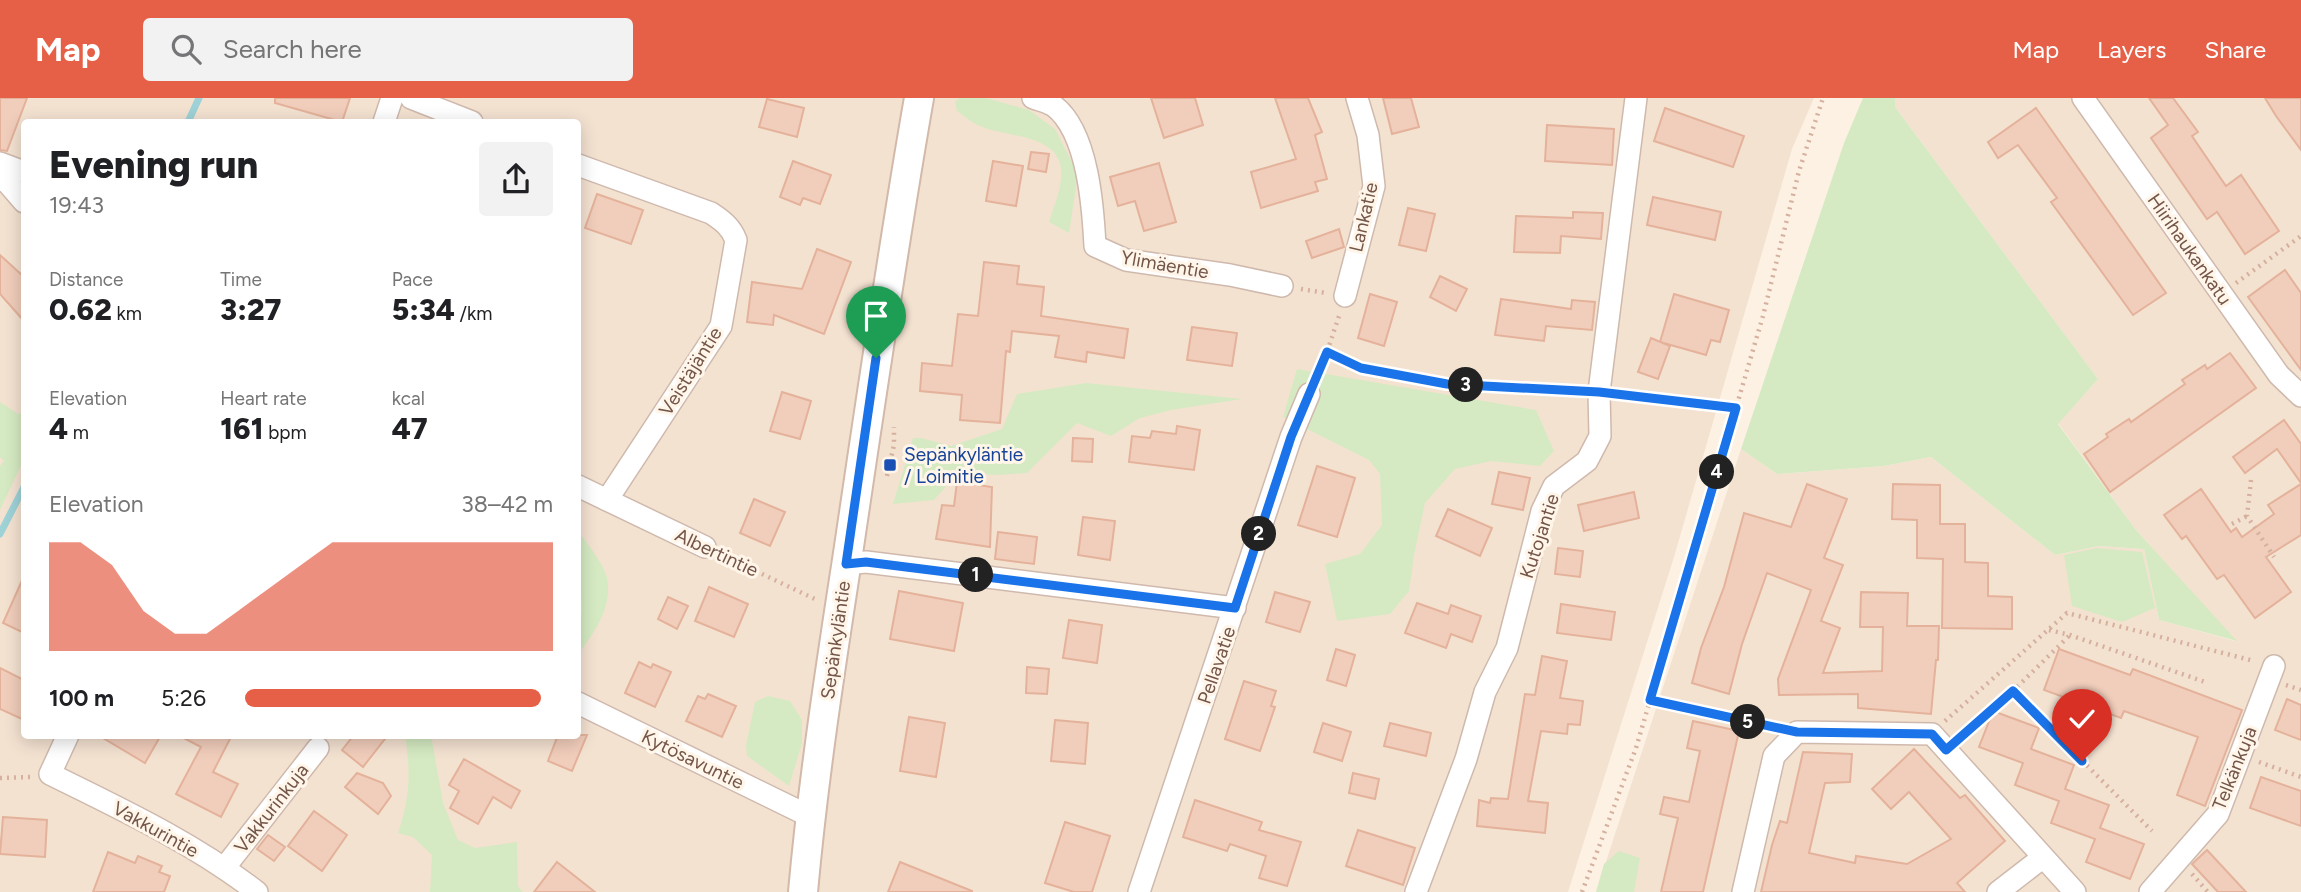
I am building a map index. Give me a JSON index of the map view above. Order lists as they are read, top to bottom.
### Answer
{
  "streets": {
    "main road": ["Sepänkyläntie"],
    "street": [
      "Lankatie",
      "Hiirihaukankatu",
      "Ylimäentie",
      "Veistäjäntie",
      "Kutojantie",
      "Albertintie",
      "Pellavatie",
      "Kytösavuntie",
      "Telkänkuja",
      "Vakkurinkuja",
      "Vakkurintie"
    ]
  },
  "crossings": [
    ["Veistäjäntie", "Albertintie"],
    ["Albertintie", "Sepänkyläntie"],
    ["Sepänkyläntie", "Kytösavuntie"],
    ["Vakkurinkuja", "Vakkurintie"]
  ],
  "places": {
    "transit": ["Sepänkyläntie / Loimitie"]
  },
  "page": {
    "header": "Map",
    "search": "Search here",
    "nav": ["Map", "Layers", "Share"],
    "heading": ["Evening run", "19:43"],
    "stats": [
      ["Distance", "0.62 km"],
      ["Time", "3:27"],
      ["Pace", "5:34 /km"],
      ["Elevation", "4 m"],
      ["Heart rate", "161 bpm"],
      ["kcal", "47"]
    ],
    "pins": [
      "3",
      "4",
      "2",
      "1",
      "5"
    ],
    "chart": ["Elevation", "38–42 m"],
    "list": [
      {
        "name": "100 m",
        "note": "5:26"
      }
    ]
  }
}
